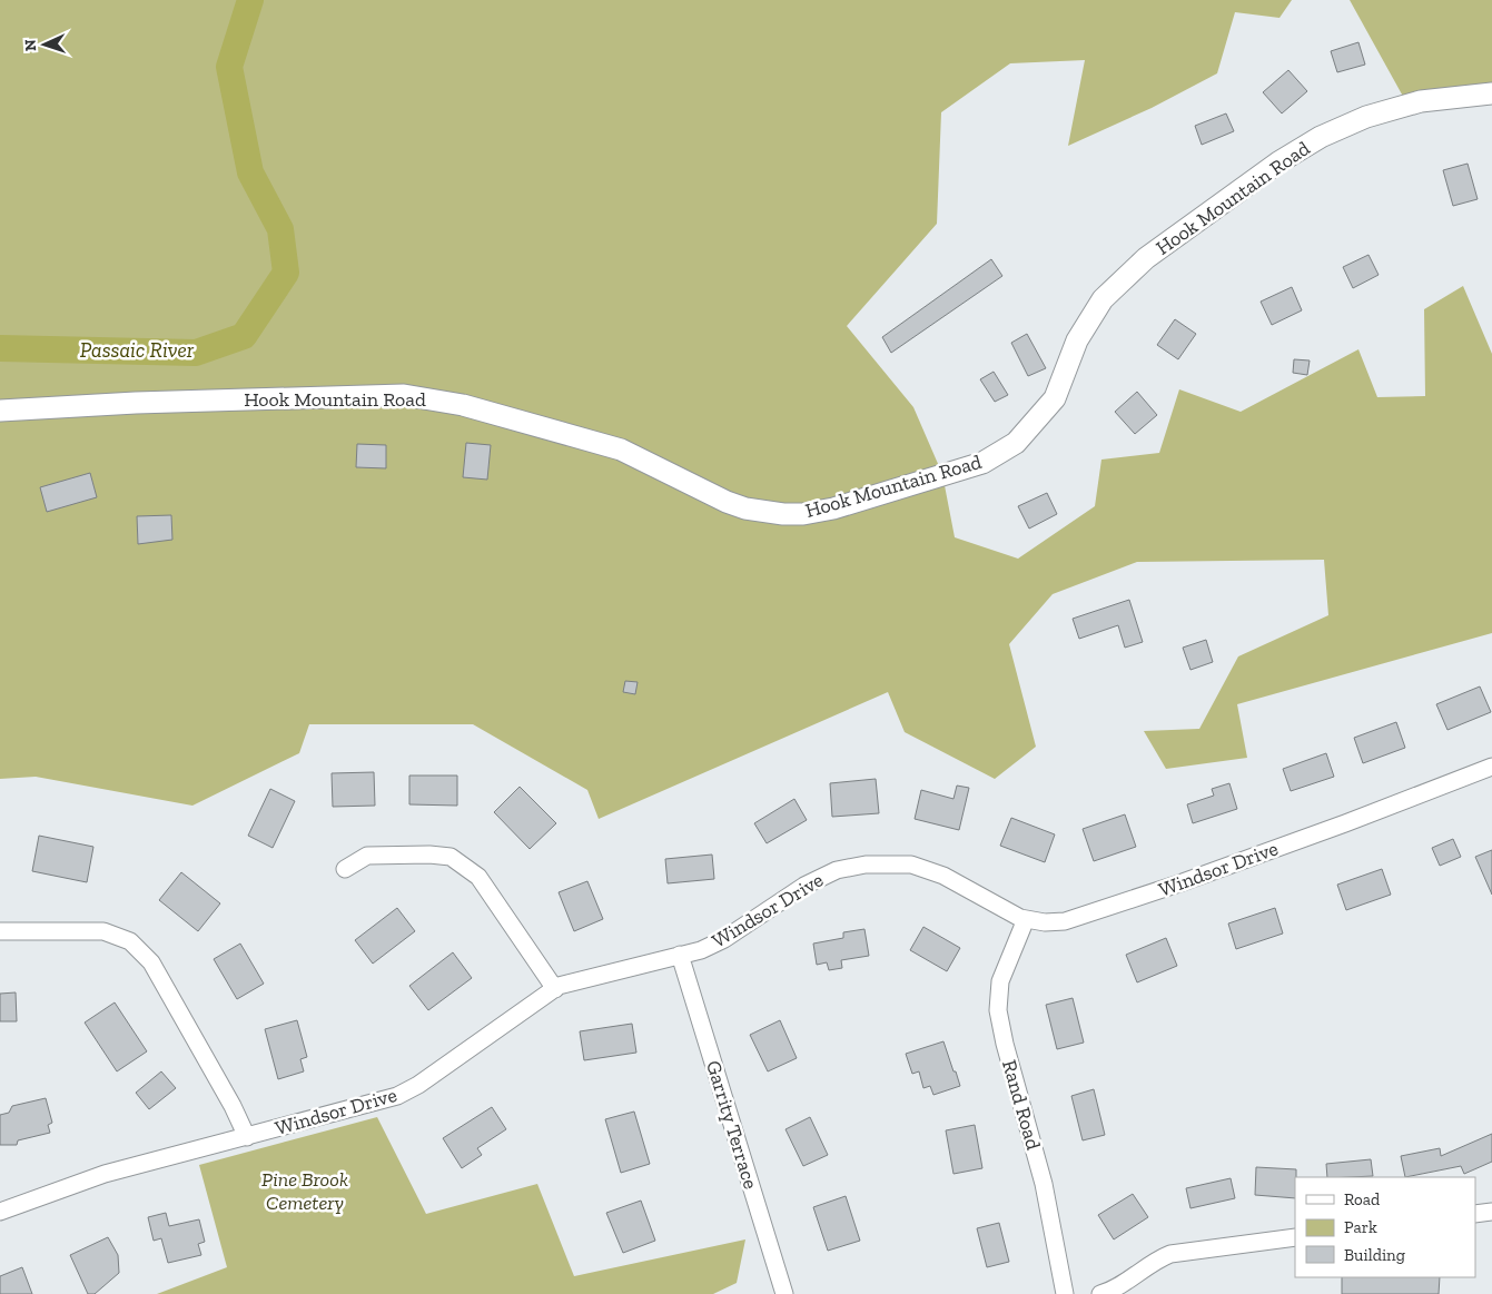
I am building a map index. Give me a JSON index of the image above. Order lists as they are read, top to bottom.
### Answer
{
  "streets": {
    "street": [
      "Hook Mountain Road",
      "Windsor Drive",
      "Rand Road",
      "Garrity Terrace"
    ]
  },
  "crossings": [
    ["Windsor Drive", "Rand Road"],
    ["Windsor Drive", "Garrity Terrace"]
  ],
  "water": ["Passaic River"],
  "parks": ["Pine Brook Cemetery"],
  "legend": ["Road", "Park", "Building"],
  "north": "left"
}
